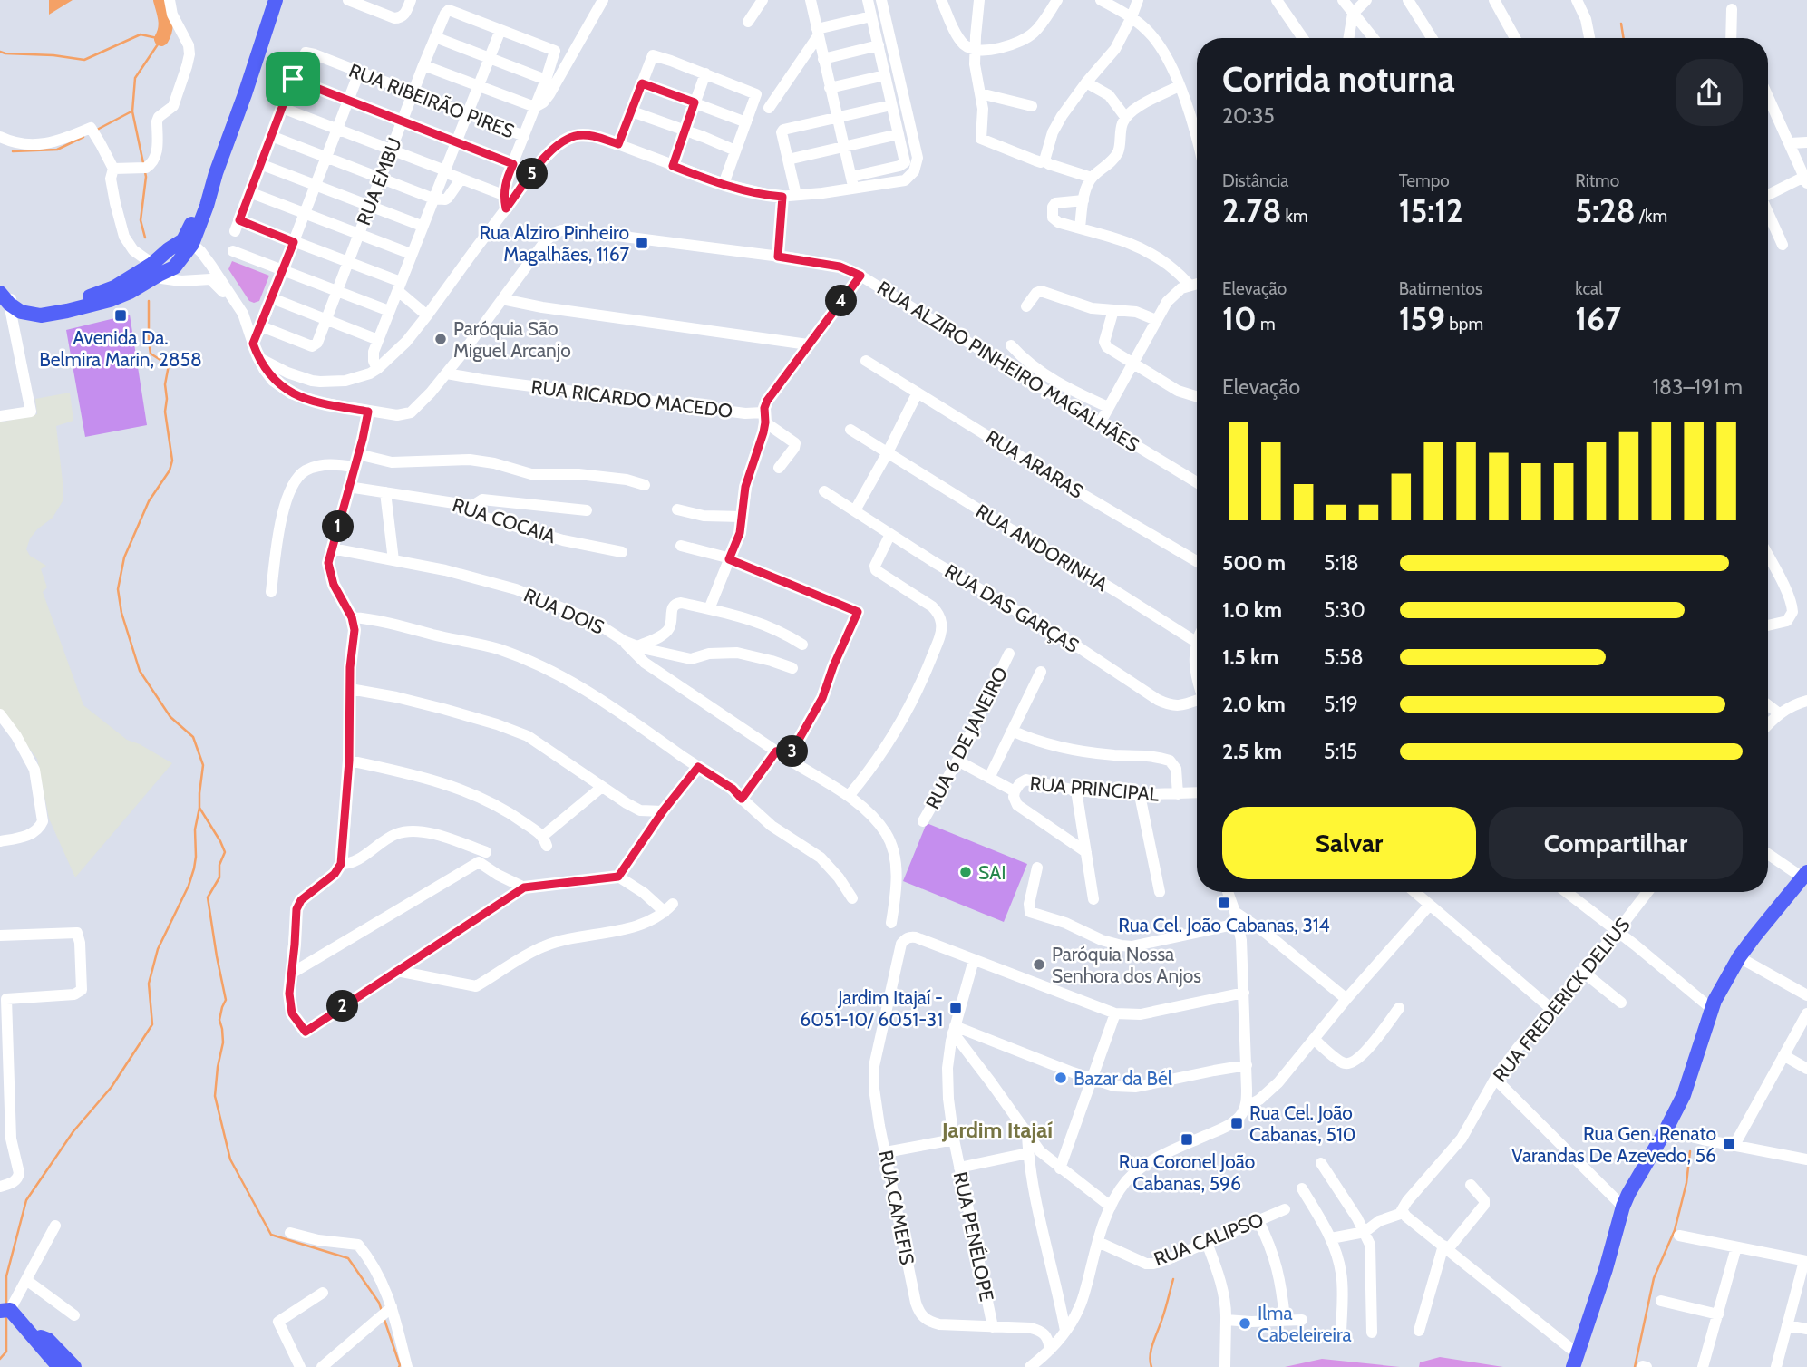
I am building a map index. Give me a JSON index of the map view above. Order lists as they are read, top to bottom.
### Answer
{
  "streets": {
    "street": [
      "RUA RIBEIRÃO PIRES",
      "RUA EMBU",
      "RUA ALZIRO PINHEIRO MAGALHÃES",
      "RUA RICARDO MACEDO",
      "RUA ARARAS",
      "RUA COCAIA",
      "RUA ANDORINHA",
      "RUA DAS GARÇAS",
      "RUA DOIS",
      "RUA 6 DE JANEIRO",
      "RUA PRINCIPAL",
      "RUA FREDERICK DELIUS",
      "RUA CAMEFIS",
      "RUA PENÉLOPE",
      "RUA CALIPSO"
    ]
  },
  "crossings": [
    ["RUA RIBEIRÃO PIRES", "RUA EMBU"],
    ["RUA ALZIRO PINHEIRO MAGALHÃES", "RUA RICARDO MACEDO"],
    ["RUA 6 DE JANEIRO", "RUA PRINCIPAL"],
    ["RUA CAMEFIS", "RUA PENÉLOPE"]
  ],
  "districts": ["Jardim Itajaí"],
  "places": {
    "transit": [
      "Rua Alziro Pinheiro Magalhães, 1167",
      "Avenida Da. Belmira Marin, 2858",
      "Rua Cel. João Cabanas, 314",
      "Jardim Itajaí - 6051-10/ 6051-31",
      "Rua Cel. João Cabanas, 510",
      "Rua Coronel João Cabanas, 596",
      "Rua Gen. Renato Varandas De Azevedo, 56"
    ],
    "other": [
      "Paróquia São Miguel Arcanjo",
      "SAI",
      "Paróquia Nossa Senhora dos Anjos",
      "Bazar da Bél",
      "Ilma Cabeleireira"
    ]
  },
  "page": {
    "heading": ["Corrida noturna", "20:35"],
    "stats": [
      ["Distância", "2.78 km"],
      ["Tempo", "15:12"],
      ["Ritmo", "5:28 /km"],
      ["Elevação", "10 m"],
      ["Batimentos", "159 bpm"],
      ["kcal", "167"]
    ],
    "pins": [
      "5",
      "4",
      "1",
      "3",
      "2"
    ],
    "chart": ["Elevação", "183–191 m"],
    "list": [
      {
        "name": "500 m",
        "note": "5:18"
      },
      {
        "name": "1.0 km",
        "note": "5:30"
      },
      {
        "name": "1.5 km",
        "note": "5:58"
      },
      {
        "name": "2.0 km",
        "note": "5:19"
      },
      {
        "name": "2.5 km",
        "note": "5:15"
      }
    ],
    "buttons": ["Salvar", "Compartilhar"]
  }
}
